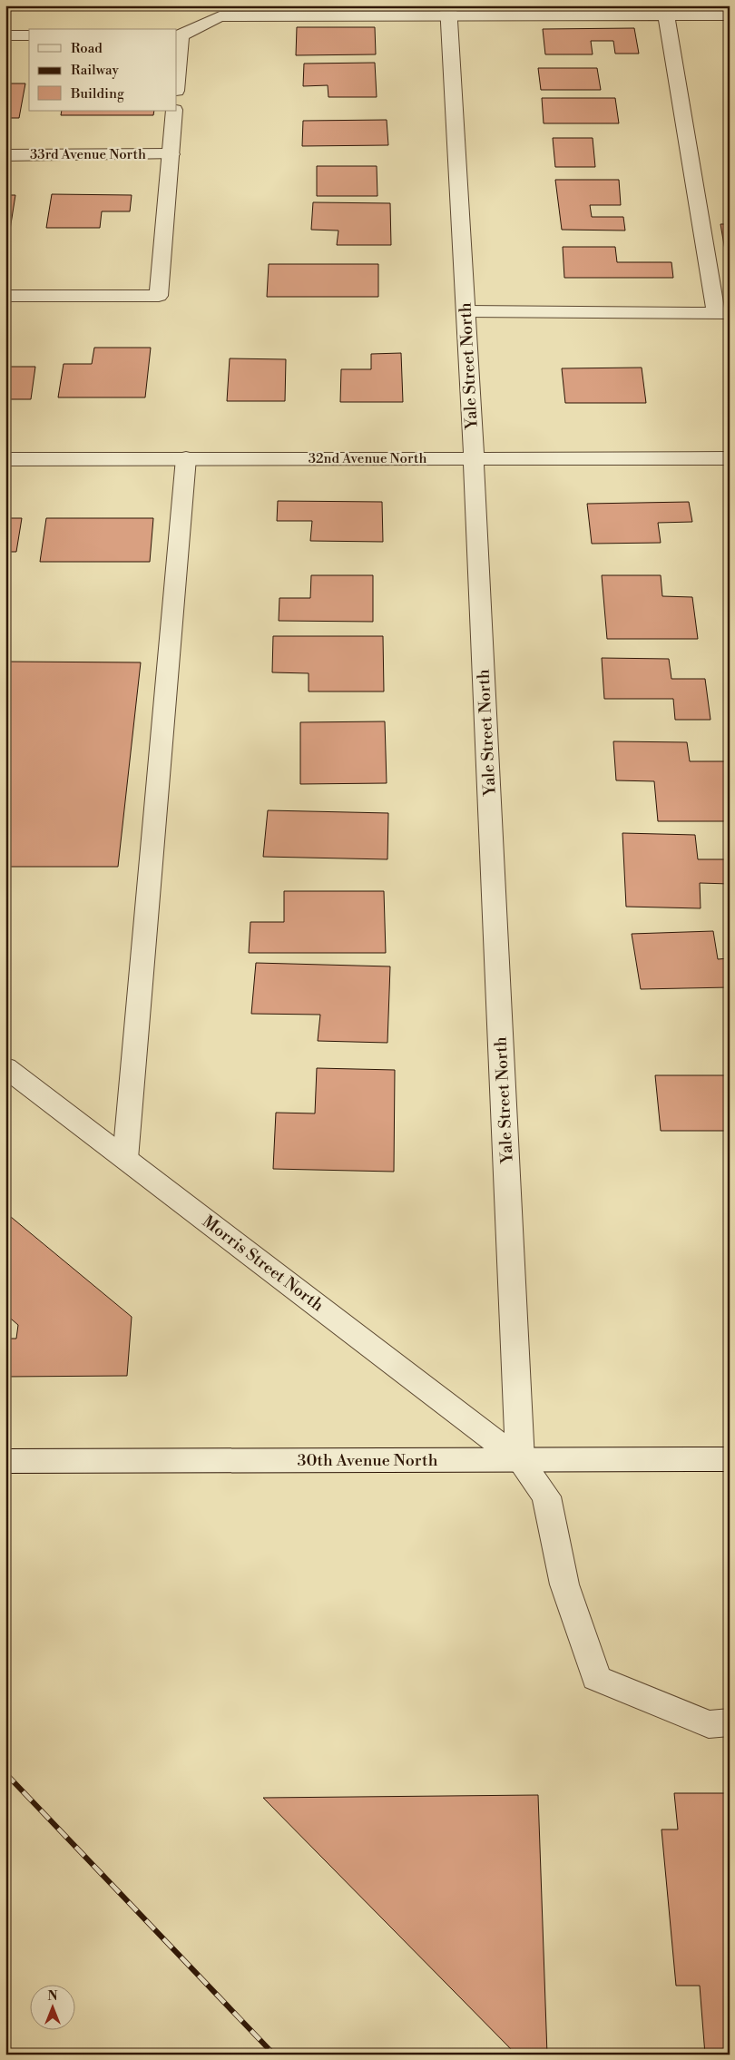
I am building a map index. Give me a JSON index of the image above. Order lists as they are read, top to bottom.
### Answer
{
  "streets": {
    "street": [
      "33rd Avenue North",
      "Yale Street North",
      "32nd Avenue North",
      "Morris Street North",
      "30th Avenue North"
    ]
  },
  "crossings": [
    ["Yale Street North", "32nd Avenue North"],
    ["Yale Street North", "Morris Street North"],
    ["Yale Street North", "30th Avenue North"],
    ["Morris Street North", "30th Avenue North"]
  ],
  "legend": ["Road", "Railway", "Building"],
  "north": "top"
}
